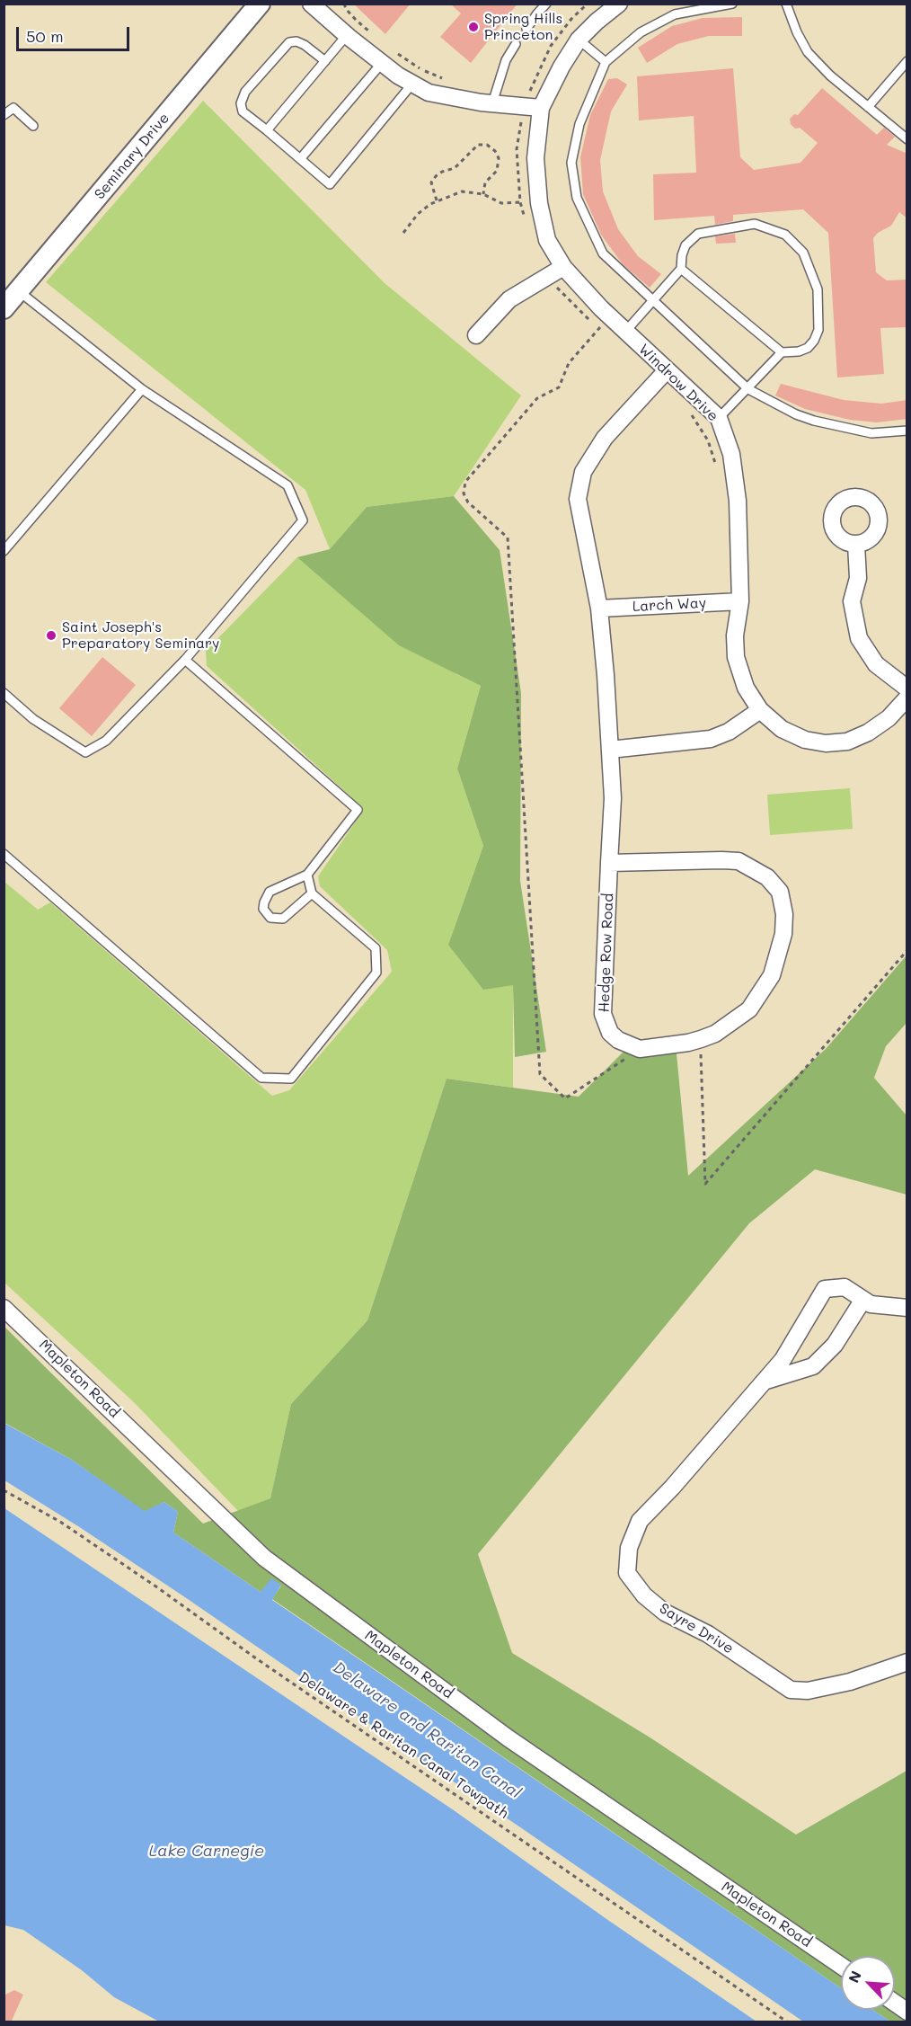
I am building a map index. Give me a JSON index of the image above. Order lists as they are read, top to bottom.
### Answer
{
  "streets": {
    "street": [
      "Seminary Drive",
      "Windrow Drive",
      "Larch Way",
      "Hedge Row Road",
      "Mapleton Road",
      "Sayre Drive"
    ],
    "path": ["Delaware & Raritan Canal Towpath"]
  },
  "crossings": [
    ["Windrow Drive", "Larch Way"],
    ["Windrow Drive", "Hedge Row Road"],
    ["Larch Way", "Hedge Row Road"]
  ],
  "water": ["Delaware and Raritan Canal", "Lake Carnegie"],
  "places": ["Spring Hills Princeton", "Saint Joseph's Preparatory Seminary"],
  "scale_bar": "50 m",
  "north": "top left"
}
